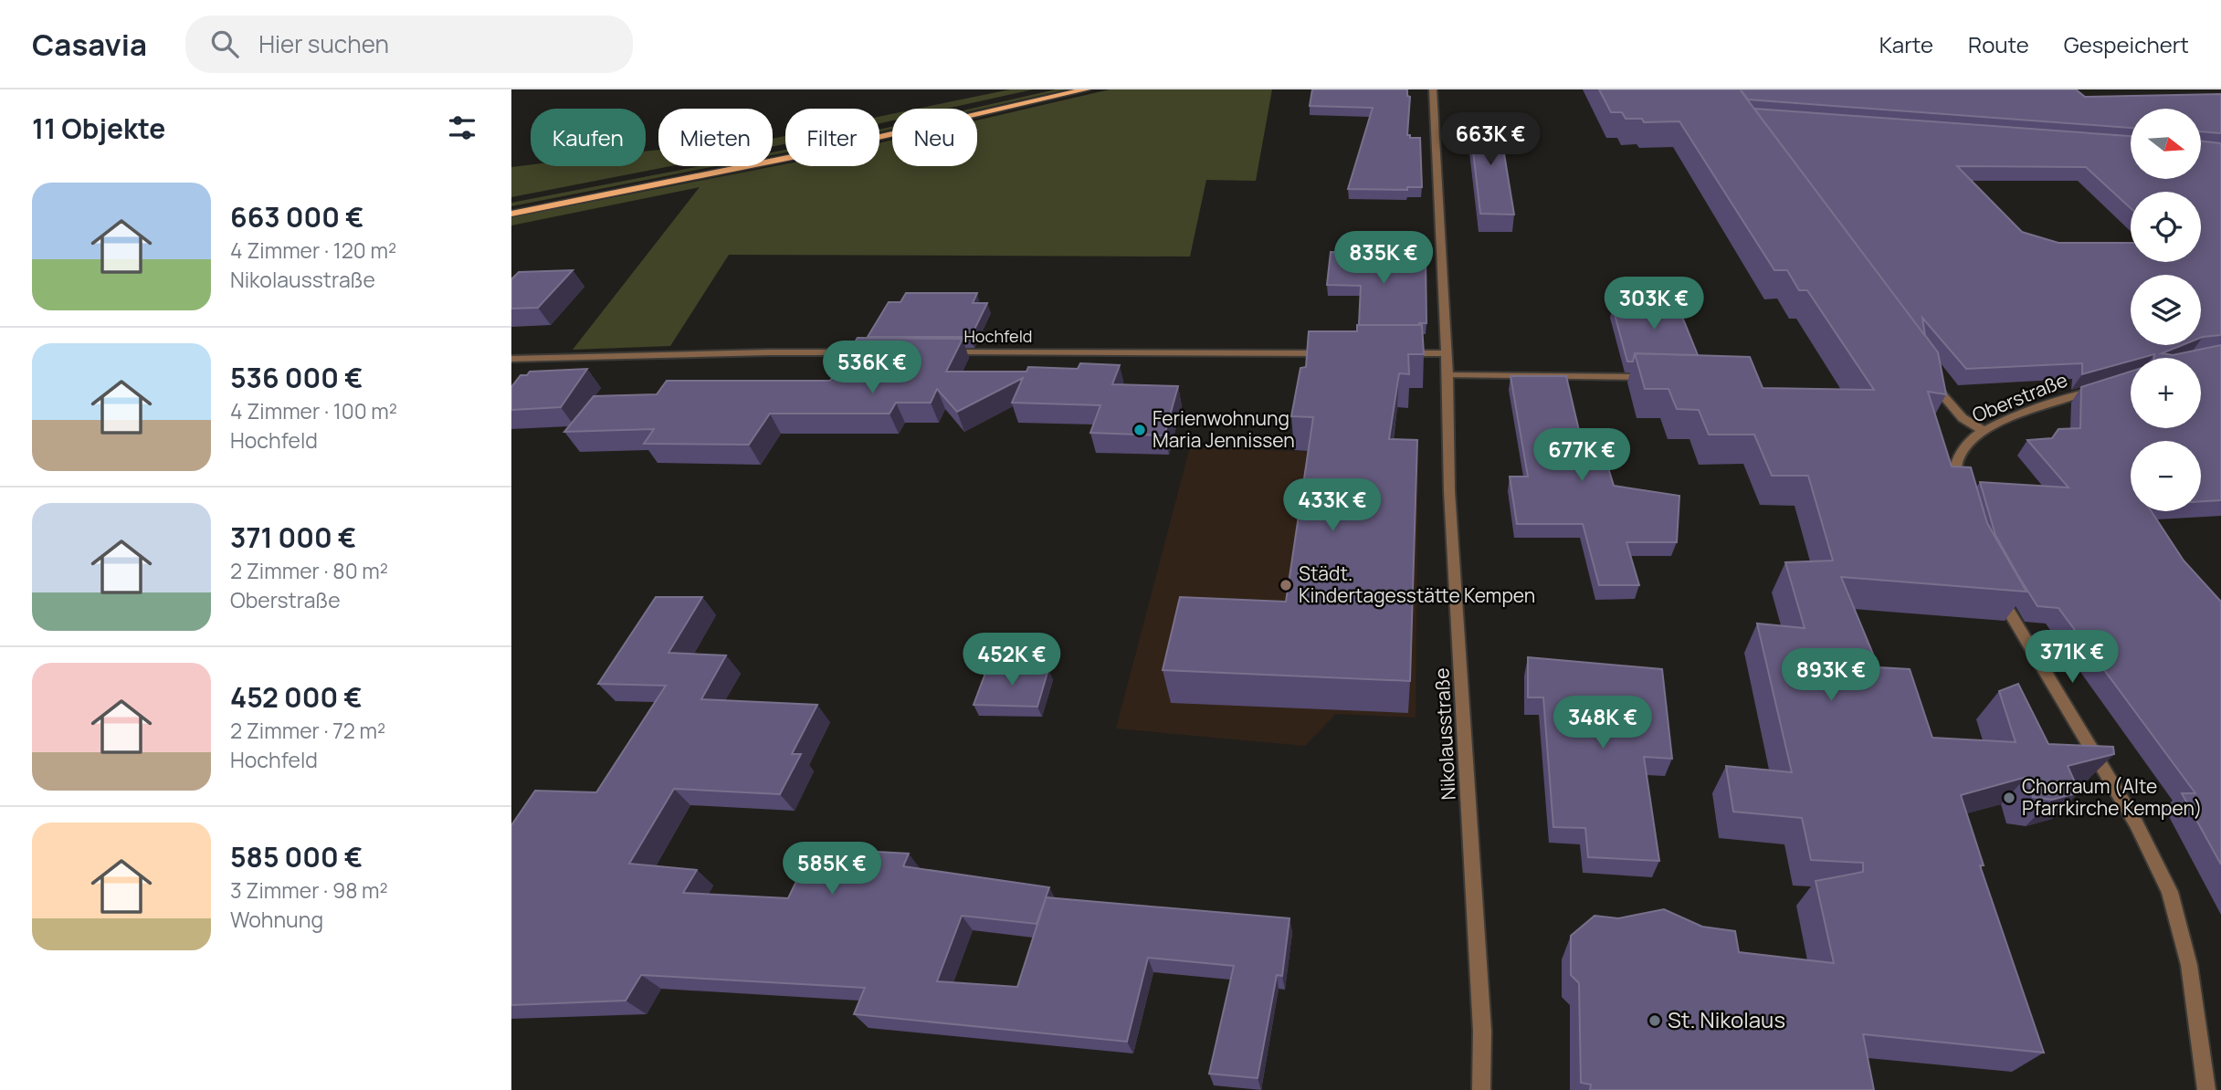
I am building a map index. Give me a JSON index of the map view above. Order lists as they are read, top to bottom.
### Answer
{
  "streets": {
    "street": ["Hochfeld", "Oberstraße", "Nikolausstraße"]
  },
  "places": [
    "Ferienwohnung Maria Jennissen",
    "Städt. Kindertagesstätte Kempen",
    "Chorraum (Alte Pfarrkirche Kempen)",
    "St. Nikolaus"
  ],
  "north": "right",
  "page": {
    "header": "Casavia",
    "search": "Hier suchen",
    "nav": ["Karte", "Route", "Gespeichert"],
    "heading": "11 Objekte",
    "map_buttons": ["+", "−"],
    "chip": [
      "Kaufen",
      "Mieten",
      "Filter",
      "Neu"
    ],
    "price": [
      "663K €",
      "835K €",
      "303K €",
      "536K €",
      "677K €",
      "433K €",
      "371K €",
      "452K €",
      "893K €",
      "348K €",
      "585K €"
    ],
    "list": [
      {
        "name": "663 000 €",
        "note": "4 Zimmer · 120 m² · Nikolausstraße"
      },
      {
        "name": "536 000 €",
        "note": "4 Zimmer · 100 m² · Hochfeld"
      },
      {
        "name": "371 000 €",
        "note": "2 Zimmer · 80 m² · Oberstraße"
      },
      {
        "name": "452 000 €",
        "note": "2 Zimmer · 72 m² · Hochfeld"
      },
      {
        "name": "585 000 €",
        "note": "3 Zimmer · 98 m² · Wohnung"
      }
    ]
  }
}
